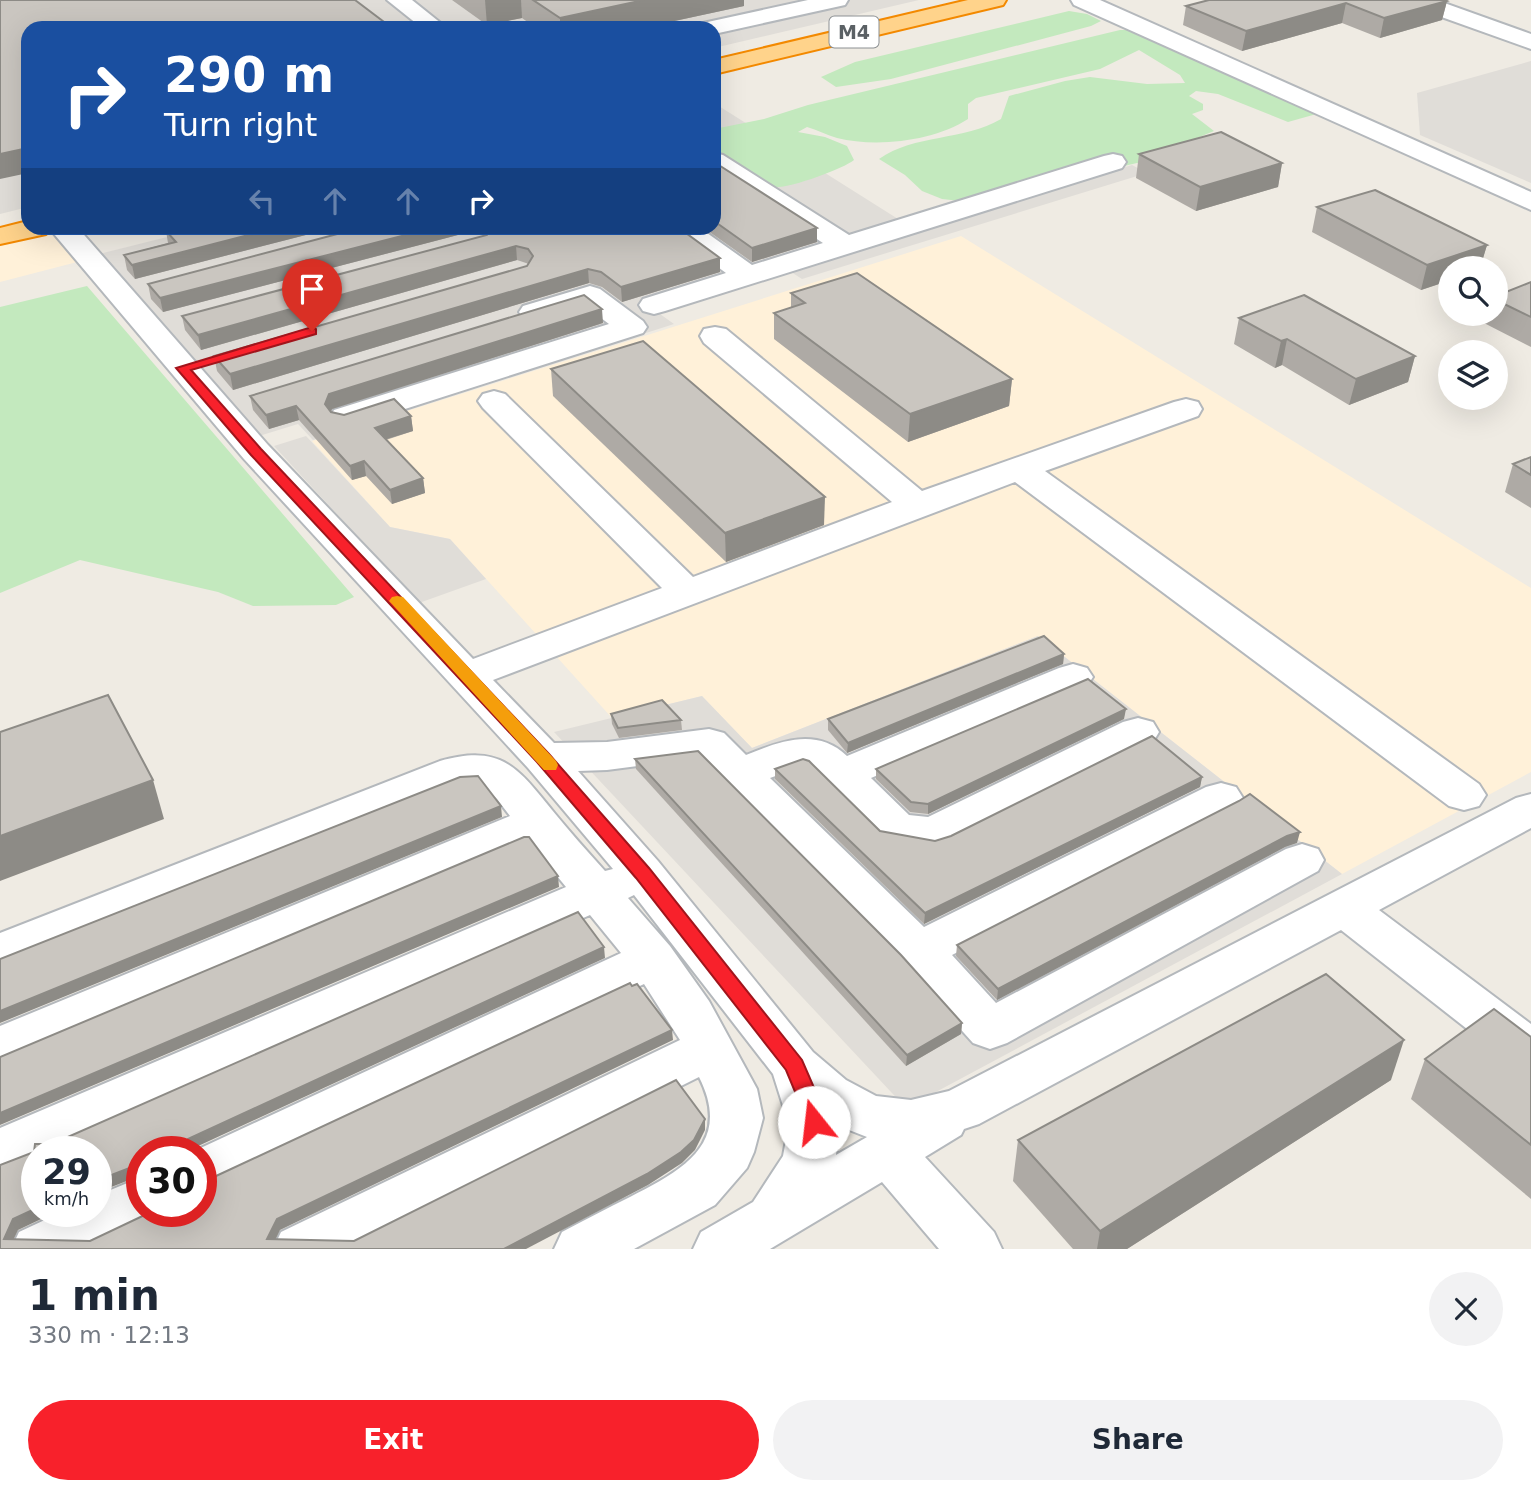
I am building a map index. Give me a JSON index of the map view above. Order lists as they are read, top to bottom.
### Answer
{
  "streets": {
    "highway": ["M4"]
  },
  "page": {
    "turn": ["290 m", "Turn right"],
    "speed": "29 km/h",
    "limit": "30",
    "heading": ["1 min", "330 m · 12:13"],
    "buttons": ["Exit", "Share"]
  }
}
